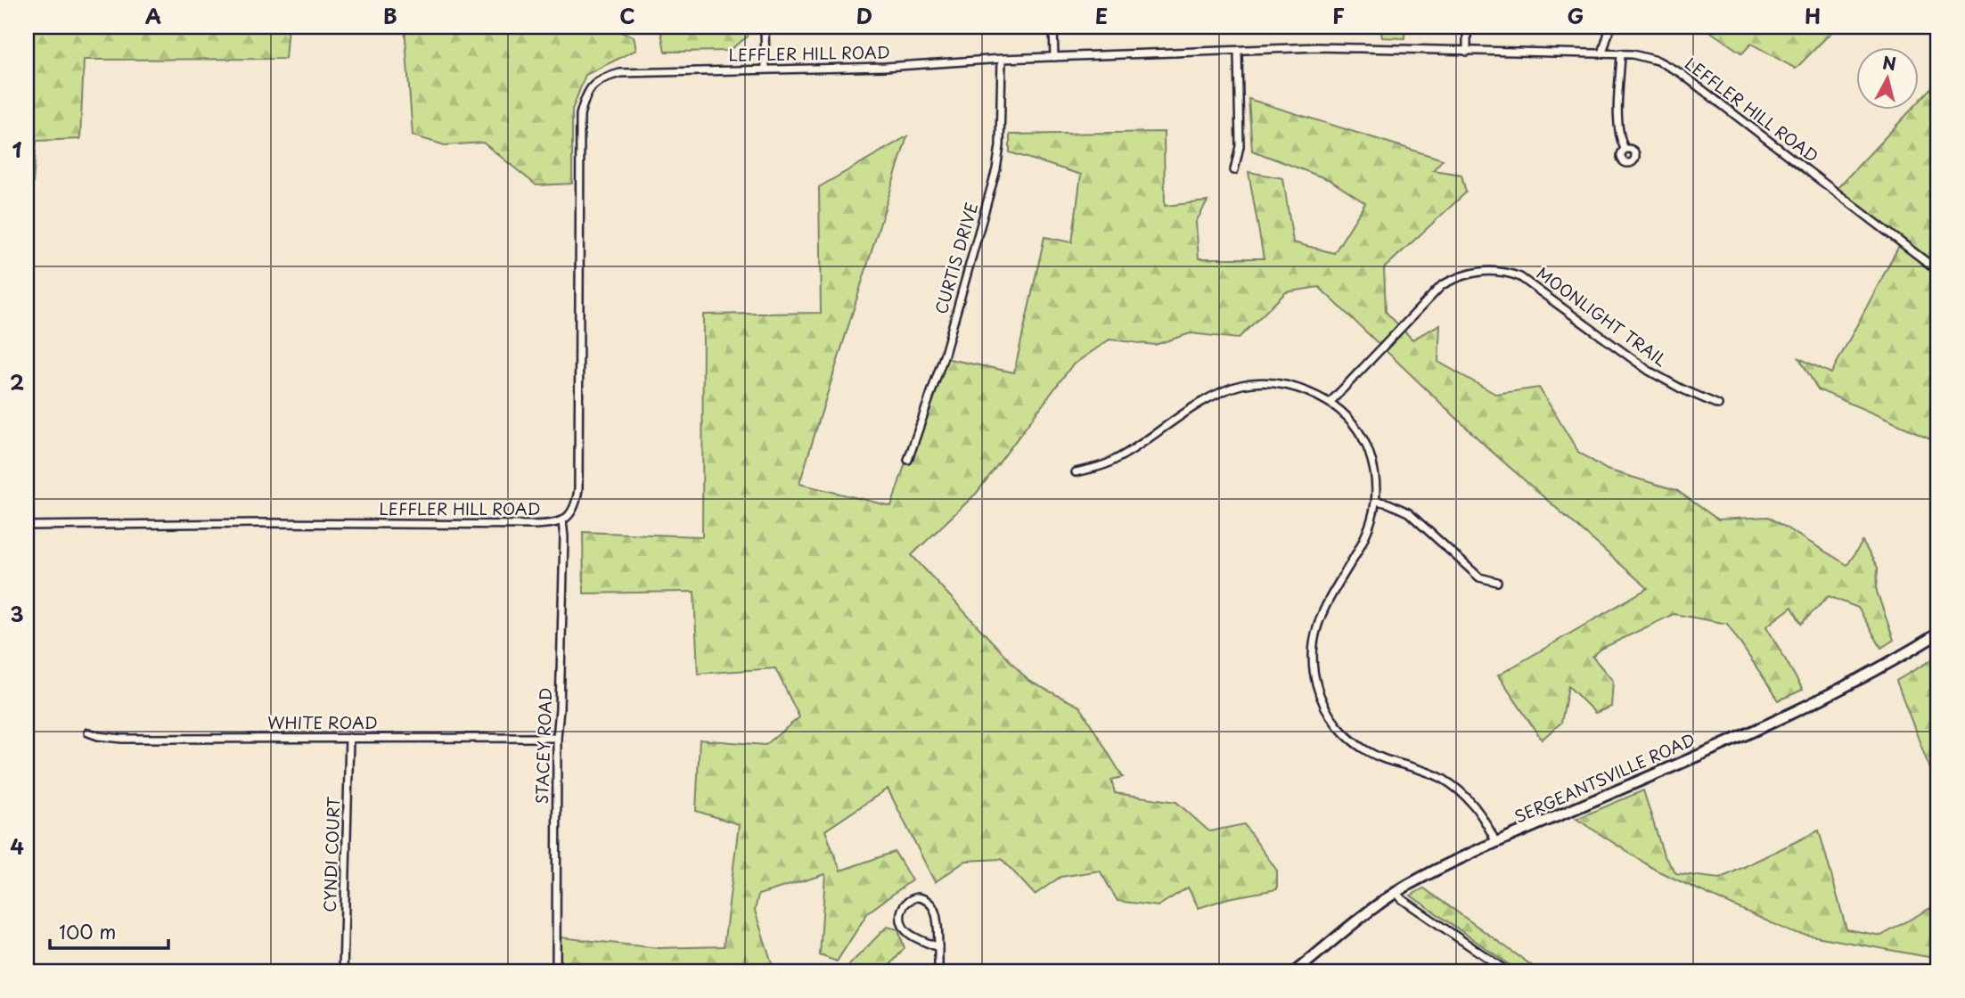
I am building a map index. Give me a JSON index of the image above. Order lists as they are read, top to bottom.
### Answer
{
  "streets": {
    "main road": ["SERGEANTSVILLE ROAD"],
    "street": [
      "LEFFLER HILL ROAD",
      "CURTIS DRIVE",
      "MOONLIGHT TRAIL",
      "WHITE ROAD",
      "STACEY ROAD",
      "CYNDI COURT"
    ]
  },
  "crossings": [
    ["LEFFLER HILL ROAD", "CURTIS DRIVE"],
    ["LEFFLER HILL ROAD", "STACEY ROAD"],
    ["WHITE ROAD", "STACEY ROAD"],
    ["WHITE ROAD", "CYNDI COURT"]
  ],
  "scale_bar": "100 m",
  "north": "top",
  "grid": {
    "columns": [
      "A",
      "B",
      "C",
      "D",
      "E",
      "F",
      "G",
      "H"
    ],
    "rows": [
      "1",
      "2",
      "3",
      "4"
    ]
  }
}
